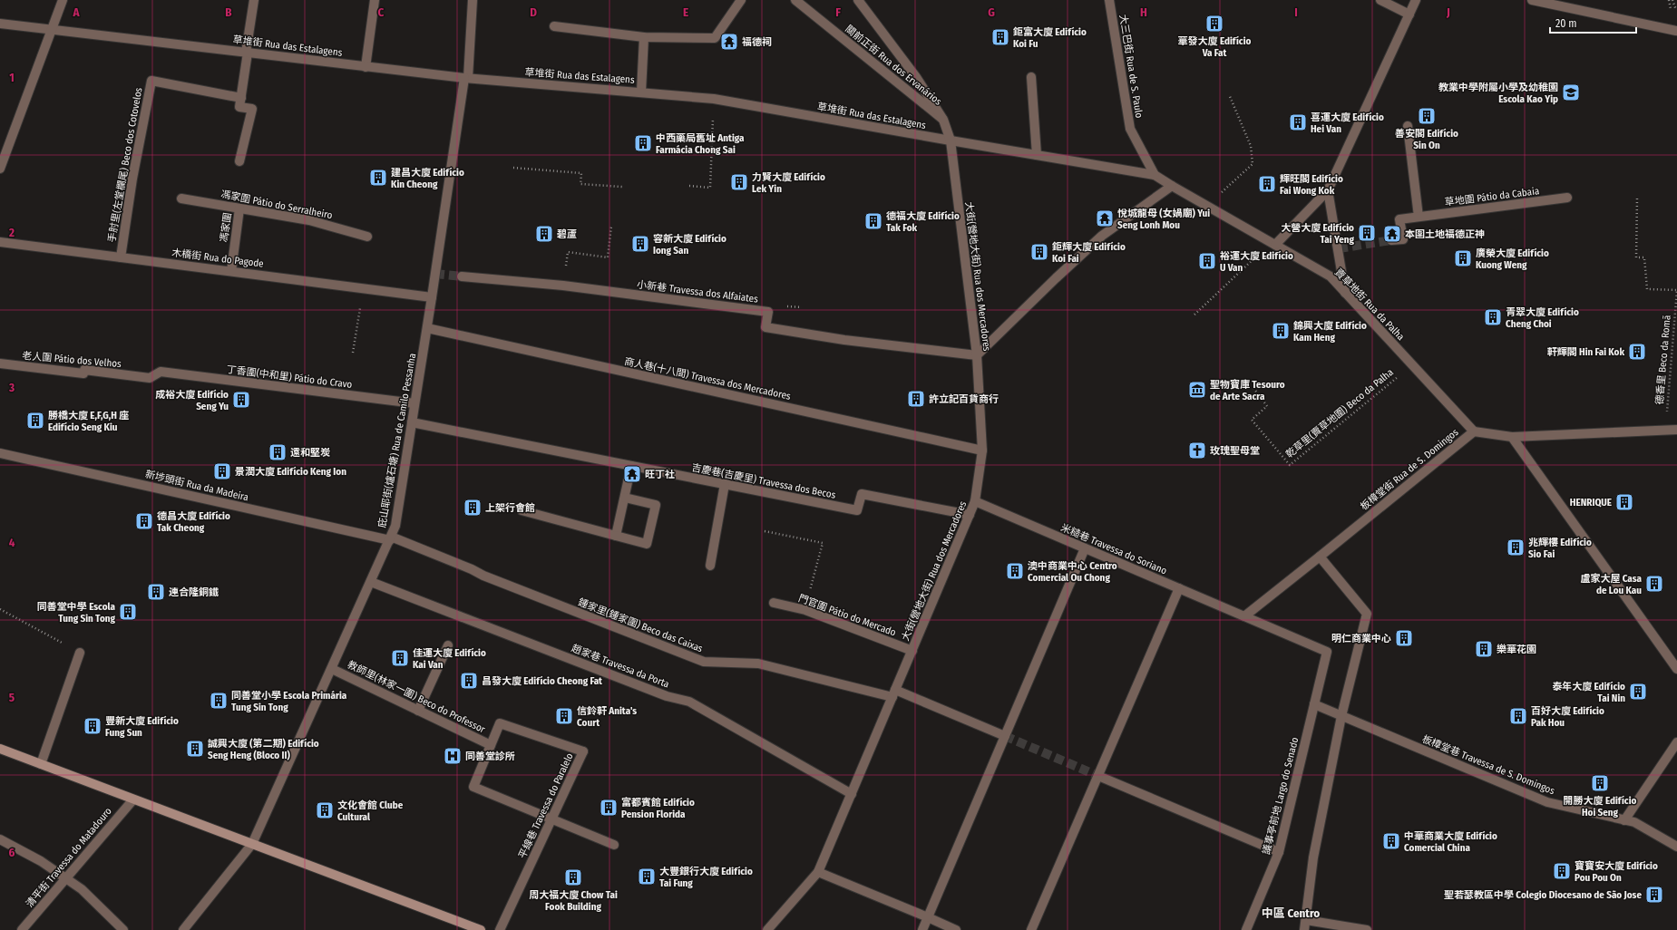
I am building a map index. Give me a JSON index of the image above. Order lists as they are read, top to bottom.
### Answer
{
  "streets": {
    "street": [
      "草堆街 Rua das Estalagens",
      "關前正街 Rua dos Ervanários",
      "大三巴街 Rua de S. Paulo",
      "手肘里(左堂欄尾) Beco dos Cotovelos",
      "草地圍 Pátio da Cabaia",
      "馮家圍 Pátio do Serralheiro",
      "馮家圍",
      "木橋街 Rua do Pagode",
      "大街(營地大街) Rua dos Mercadores",
      "小新巷 Travessa dos Alfaiates",
      "賣草地街 Rua da Palha",
      "老人圍 Pátio dos Velhos",
      "丁香圍(中和里) Pátio do Cravo",
      "商人巷(十八間) Travessa dos Mercadores",
      "庇山耶街(爐石塘) Rua de Camilo Pessanha",
      "板樟堂街 Rua de S. Domingos",
      "吉慶巷(吉慶里) Travessa dos Becos",
      "新埗頭街 Rua da Madeira",
      "米糙巷 Travessa do Soriano",
      "門官圍 Pátio do Mercado",
      "鍾家里(鍾家圍) Beco das Caixas",
      "趙家巷 Travessa da Porta",
      "教師里(林家一圍) Beco do Professor",
      "板樟堂巷 Travessa de S. Domingos",
      "議事亭前地 Largo do Senado",
      "平線巷 Travessa do Paralelo",
      "清平街 Travessa do Matadouro"
    ],
    "path": ["德香里 Beco da Romã", "乾草里(賣草地圍) Beco da Palha"]
  },
  "crossings": [
    ["草堆街 Rua das Estalagens", "大三巴街 Rua de S. Paulo"],
    ["草堆街 Rua das Estalagens", "大街(營地大街) Rua dos Mercadores"],
    ["草堆街 Rua das Estalagens", "庇山耶街(爐石塘) Rua de Camilo Pessanha"],
    ["關前正街 Rua dos Ervanários", "大街(營地大街) Rua dos Mercadores"],
    ["大三巴街 Rua de S. Paulo", "賣草地街 Rua da Palha"],
    ["手肘里(左堂欄尾) Beco dos Cotovelos", "木橋街 Rua do Pagode"],
    ["馮家圍 Pátio do Serralheiro", "馮家圍"],
    ["馮家圍", "木橋街 Rua do Pagode"],
    ["木橋街 Rua do Pagode", "庇山耶街(爐石塘) Rua de Camilo Pessanha"],
    ["大街(營地大街) Rua dos Mercadores", "小新巷 Travessa dos Alfaiates"],
    ["大街(營地大街) Rua dos Mercadores", "商人巷(十八間) Travessa dos Mercadores"],
    ["大街(營地大街) Rua dos Mercadores", "吉慶巷(吉慶里) Travessa dos Becos"],
    ["大街(營地大街) Rua dos Mercadores", "米糙巷 Travessa do Soriano"],
    ["大街(營地大街) Rua dos Mercadores", "門官圍 Pátio do Mercado"],
    ["大街(營地大街) Rua dos Mercadores", "鍾家里(鍾家圍) Beco das Caixas"],
    ["大街(營地大街) Rua dos Mercadores", "趙家巷 Travessa da Porta"],
    ["賣草地街 Rua da Palha", "乾草里(賣草地圍) Beco da Palha"],
    ["賣草地街 Rua da Palha", "板樟堂街 Rua de S. Domingos"],
    ["老人圍 Pátio dos Velhos", "丁香圍(中和里) Pátio do Cravo"],
    ["德香里 Beco da Romã", "板樟堂街 Rua de S. Domingos"],
    ["丁香圍(中和里) Pátio do Cravo", "庇山耶街(爐石塘) Rua de Camilo Pessanha"],
    ["商人巷(十八間) Travessa dos Mercadores", "庇山耶街(爐石塘) Rua de Camilo Pessanha"],
    ["庇山耶街(爐石塘) Rua de Camilo Pessanha", "吉慶巷(吉慶里) Travessa dos Becos"],
    ["庇山耶街(爐石塘) Rua de Camilo Pessanha", "新埗頭街 Rua da Madeira"],
    ["庇山耶街(爐石塘) Rua de Camilo Pessanha", "鍾家里(鍾家圍) Beco das Caixas"],
    ["庇山耶街(爐石塘) Rua de Camilo Pessanha", "趙家巷 Travessa da Porta"],
    ["庇山耶街(爐石塘) Rua de Camilo Pessanha", "教師里(林家一圍) Beco do Professor"],
    ["板樟堂街 Rua de S. Domingos", "米糙巷 Travessa do Soriano"],
    ["板樟堂街 Rua de S. Domingos", "議事亭前地 Largo do Senado"],
    ["新埗頭街 Rua da Madeira", "鍾家里(鍾家圍) Beco das Caixas"],
    ["米糙巷 Travessa do Soriano", "議事亭前地 Largo do Senado"],
    ["教師里(林家一圍) Beco do Professor", "平線巷 Travessa do Paralelo"],
    ["板樟堂巷 Travessa de S. Domingos", "議事亭前地 Largo do Senado"]
  ],
  "districts": ["中區 Centro"],
  "places": {
    "building": [
      "華發大廈 Edifício Va Fat",
      "鉅富大廈 Edifício Koi Fu",
      "善安閣 Edifício Sin On",
      "喜運大廈 Edifício Hei Van",
      "中西藥局舊址 Antiga Farmácia Chong Sai",
      "建昌大廈 Edifício Kin Cheong",
      "力賢大廈 Edifício Lek Yin",
      "輝旺閣 Edifício Fai Wong Kok",
      "德福大廈 Edifício Tak Fok",
      "大營大廈 Edifício Tai Yeng",
      "碧蘆",
      "容新大廈 Edifício Iong San",
      "鉅輝大廈 Edifício Koi Fai",
      "廣榮大廈 Edifício Kuong Weng",
      "裕運大廈 Edifício U Van",
      "青翠大廈 Edifício Cheng Choi",
      "錦興大廈 Edifício Kam Heng",
      "軒輝閣 Hin Fai Kok",
      "許立記百貨商行",
      "成裕大廈 Edifício Seng Yu",
      "勝橋大廈 E,F,G,H 座 Edifício Seng Kiu",
      "遠和堅炭",
      "景潤大廈 Edifício Keng Ion",
      "HENRIQUE",
      "上架行會館",
      "德昌大廈 Edifício Tak Cheong",
      "兆輝樓 Edifício Sio Fai",
      "澳中商業中心 Centro Comercial Ou Chong",
      "盧家大屋 Casa de Lou Kau",
      "連合隆銅鐵",
      "同善堂中學 Escola Tung Sin Tong",
      "明仁商業中心",
      "樂華花園",
      "佳運大廈 Edifício Kai Van",
      "昌發大廈 Edifício Cheong Fat",
      "泰年大廈 Edifício Tai Nin",
      "同善堂小學 Escola Primária Tung Sin Tong",
      "信鈴軒 Anita's Court",
      "百好大廈 Edifício Pak Hou",
      "豐新大廈 Edifício Fung Sun",
      "誠興大廈 (第二期) Edifício Seng Heng (Bloco II)",
      "開勝大廈 Edifício Hoi Seng",
      "富都賓館 Edifício Pension Florida",
      "文化會館 Clube Cultural",
      "中華商業大廈 Edifício Comercial China",
      "寶寶安大廈 Edifício Pou Pou On",
      "大豐銀行大廈 Edifício Tai Fung",
      "周大福大廈 Chow Tai Fook Building",
      "聖若瑟教區中學 Colegio Diocesano de São Jose"
    ],
    "temple": [
      "福德祠",
      "悅城龍母 (女媧廟) Yui Seng Lonh Mou",
      "本圍土地福德正神",
      "旺丁社"
    ],
    "school or university": ["教業中學附屬小學及幼稚園 Escola Kao Yip"],
    "museum": ["聖物寶庫 Tesouro de Arte Sacra"],
    "church": ["玫瑰聖母堂"],
    "hospital": ["同善堂診所"]
  },
  "scale_bar": "20 m",
  "grid": {
    "columns": [
      "A",
      "B",
      "C",
      "D",
      "E",
      "F",
      "G",
      "H",
      "I",
      "J"
    ],
    "rows": [
      "1",
      "2",
      "3",
      "4",
      "5",
      "6"
    ]
  }
}
